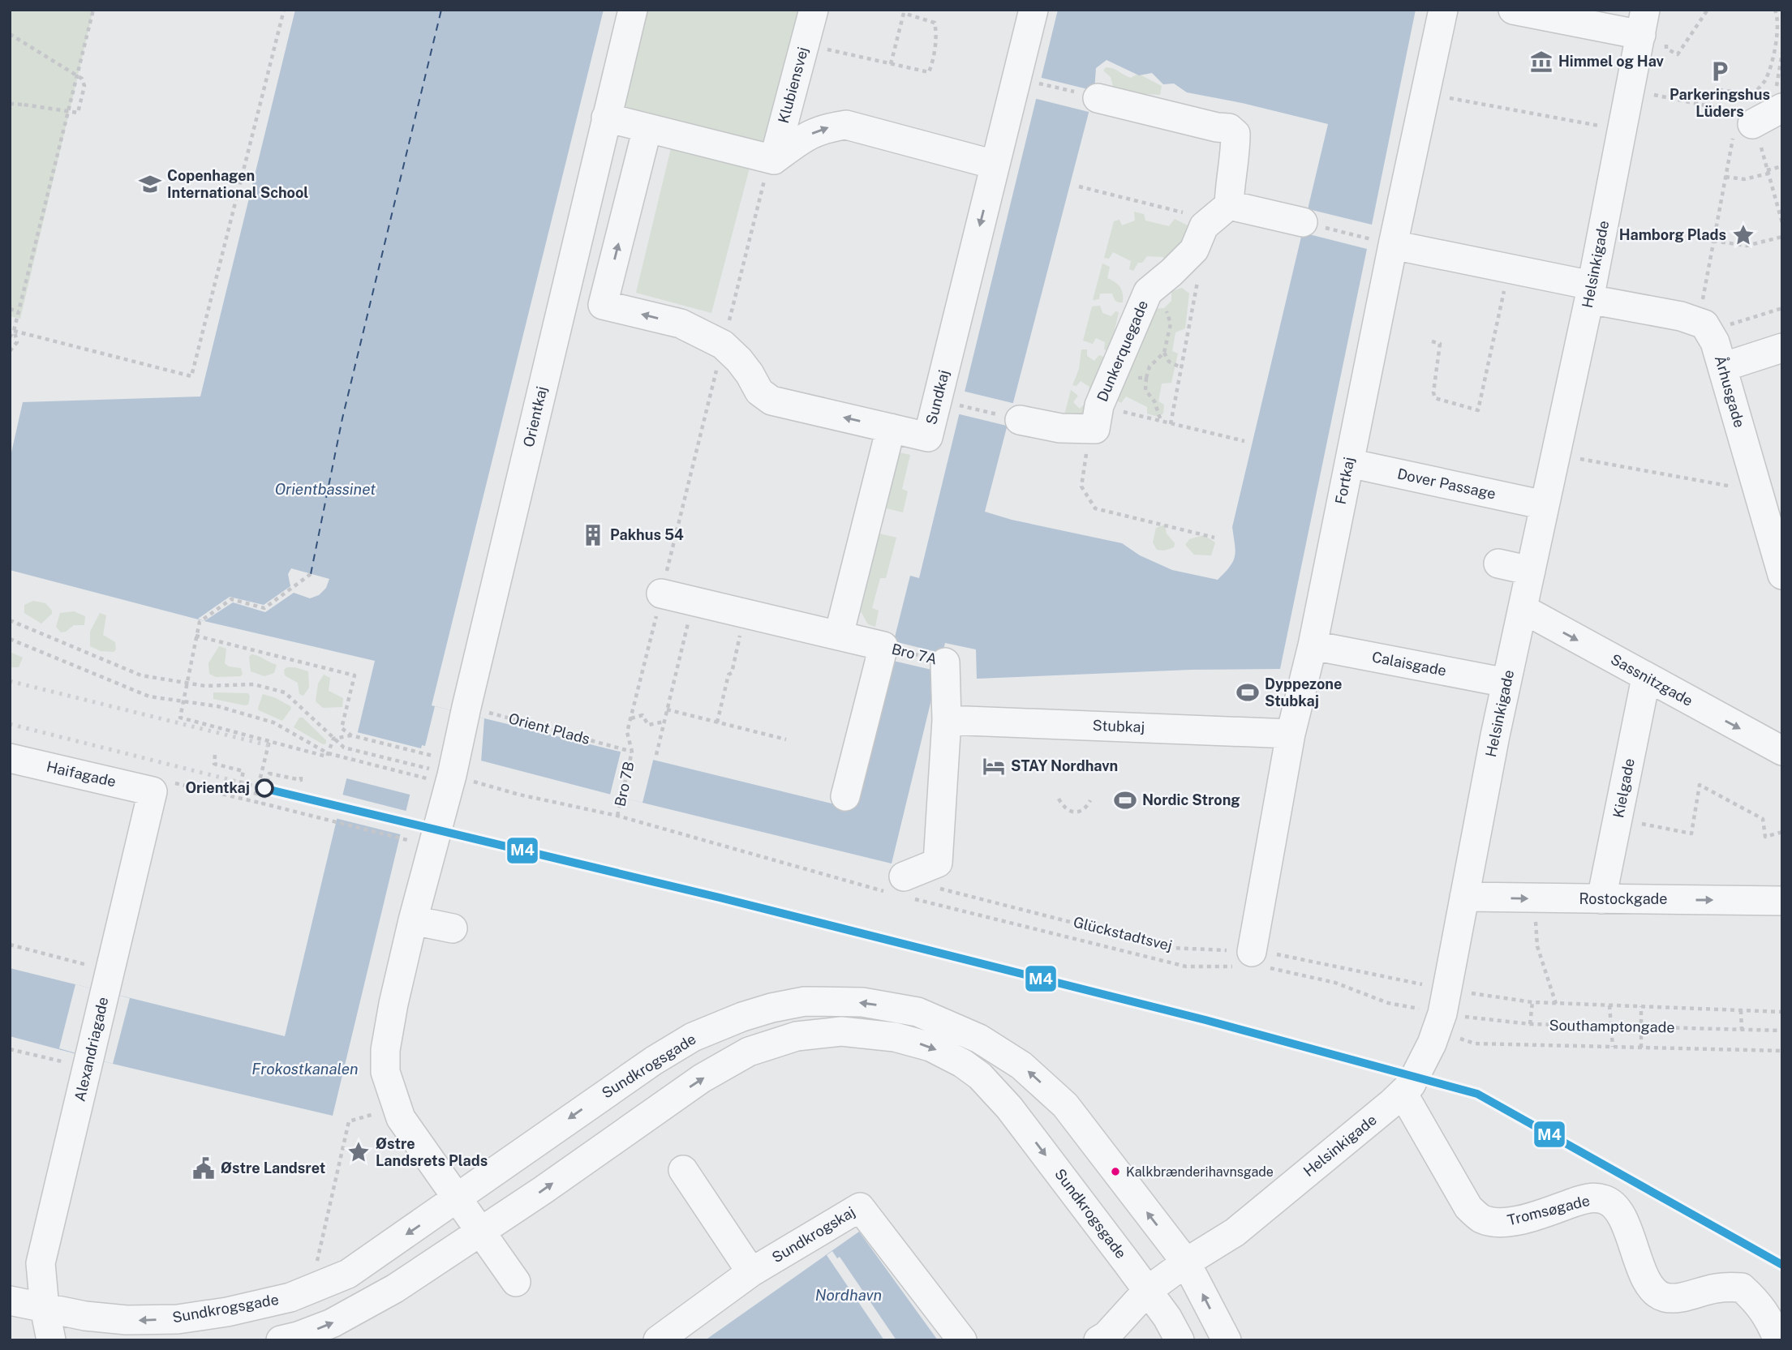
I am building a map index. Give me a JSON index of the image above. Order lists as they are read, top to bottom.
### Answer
{
  "streets": {
    "street": [
      "Klubiensvej",
      "Helsinkigade",
      "Dunkerquegade",
      "Århusgade",
      "Sundkaj",
      "Orientkaj",
      "Fortkaj",
      "Dover Passage",
      "Calaisgade",
      "Sassnitzgade",
      "Stubkaj",
      "Haifagade",
      "Kielgade",
      "Rostockgade",
      "Alexandriagade",
      "Sundkrogsgade",
      "Tromsøgade",
      "Sundkrogskaj"
    ],
    "path": [
      "Bro 7A",
      "Orient Plads",
      "Bro 7B",
      "Glückstadtsvej",
      "Southamptongade"
    ]
  },
  "crossings": [
    ["Klubiensvej", "Bro 7B"],
    ["Helsinkigade", "Dover Passage"],
    ["Helsinkigade", "Calaisgade"],
    ["Helsinkigade", "Sassnitzgade"],
    ["Helsinkigade", "Rostockgade"],
    ["Helsinkigade", "Glückstadtsvej"],
    ["Helsinkigade", "Southamptongade"],
    ["Helsinkigade", "Sundkrogsgade"],
    ["Helsinkigade", "Tromsøgade"],
    ["Sundkaj", "Bro 7B"],
    ["Orientkaj", "Orient Plads"],
    ["Orientkaj", "Sundkrogsgade"],
    ["Fortkaj", "Dover Passage"],
    ["Fortkaj", "Calaisgade"],
    ["Fortkaj", "Stubkaj"],
    ["Fortkaj", "Glückstadtsvej"],
    ["Sassnitzgade", "Kielgade"],
    ["Orient Plads", "Bro 7B"],
    ["Haifagade", "Alexandriagade"],
    ["Kielgade", "Rostockgade"],
    ["Glückstadtsvej", "Southamptongade"],
    ["Alexandriagade", "Sundkrogsgade"]
  ],
  "one_way": ["Sassnitzgade", "Rostockgade"],
  "water": ["Orientbassinet", "Frokostkanalen", "Nordhavn"],
  "places": {
    "museum": ["Himmel og Hav"],
    "parking": ["Parkeringshus Lüders"],
    "school or university": ["Copenhagen International School"],
    "place": ["Hamborg Plads", "Østre Landsrets Plads"],
    "building": ["Pakhus 54"],
    "sports": ["Dyppezone Stubkaj", "Nordic Strong"],
    "hotel": ["STAY Nordhavn"],
    "other": ["Orientkaj", "Kalkbrænderihavnsgade"],
    "public building": ["Østre Landsret"]
  },
  "lines": ["transit line M4"]
}
